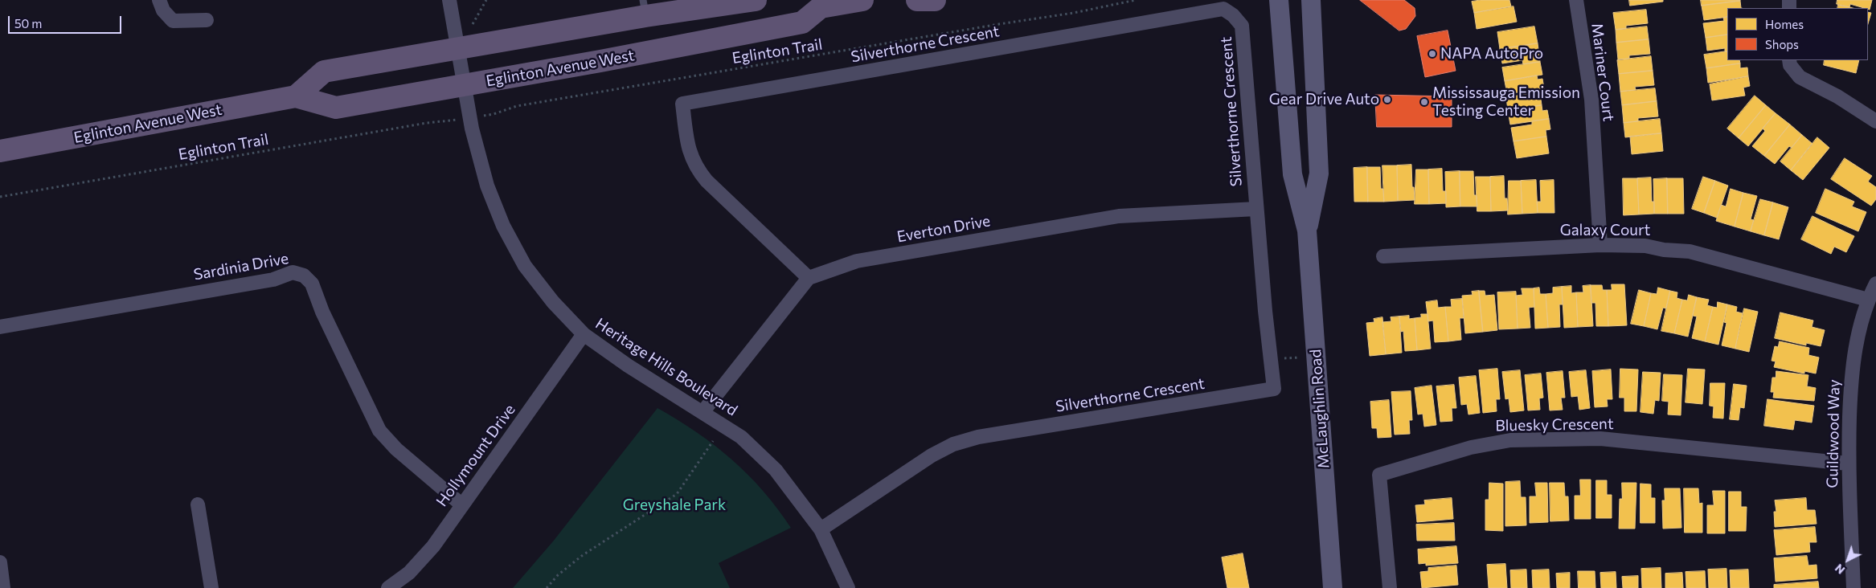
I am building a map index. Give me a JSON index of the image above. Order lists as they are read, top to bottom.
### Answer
{
  "streets": {
    "main road": ["Eglinton Avenue West"],
    "street": [
      "Silverthorne Crescent",
      "Mariner Court",
      "Everton Drive",
      "Galaxy Court",
      "Sardinia Drive",
      "Heritage Hills Boulevard",
      "McLaughlin Road",
      "Bluesky Crescent",
      "Guildwood Way",
      "Hollymount Drive"
    ],
    "path": ["Eglinton Trail"]
  },
  "crossings": [
    ["Silverthorne Crescent", "Everton Drive"],
    ["Silverthorne Crescent", "Heritage Hills Boulevard"],
    ["Eglinton Avenue West", "Heritage Hills Boulevard"],
    ["Mariner Court", "Galaxy Court"],
    ["Galaxy Court", "Guildwood Way"],
    ["Sardinia Drive", "Hollymount Drive"],
    ["Heritage Hills Boulevard", "Hollymount Drive"],
    ["Bluesky Crescent", "Guildwood Way"]
  ],
  "parks": ["Greyshale Park"],
  "places": ["NAPA AutoPro", "Gear Drive Auto", "Mississauga Emission Testing Center"],
  "legend": ["Homes", "Shops"],
  "scale_bar": "50 m",
  "north": "bottom left"
}
